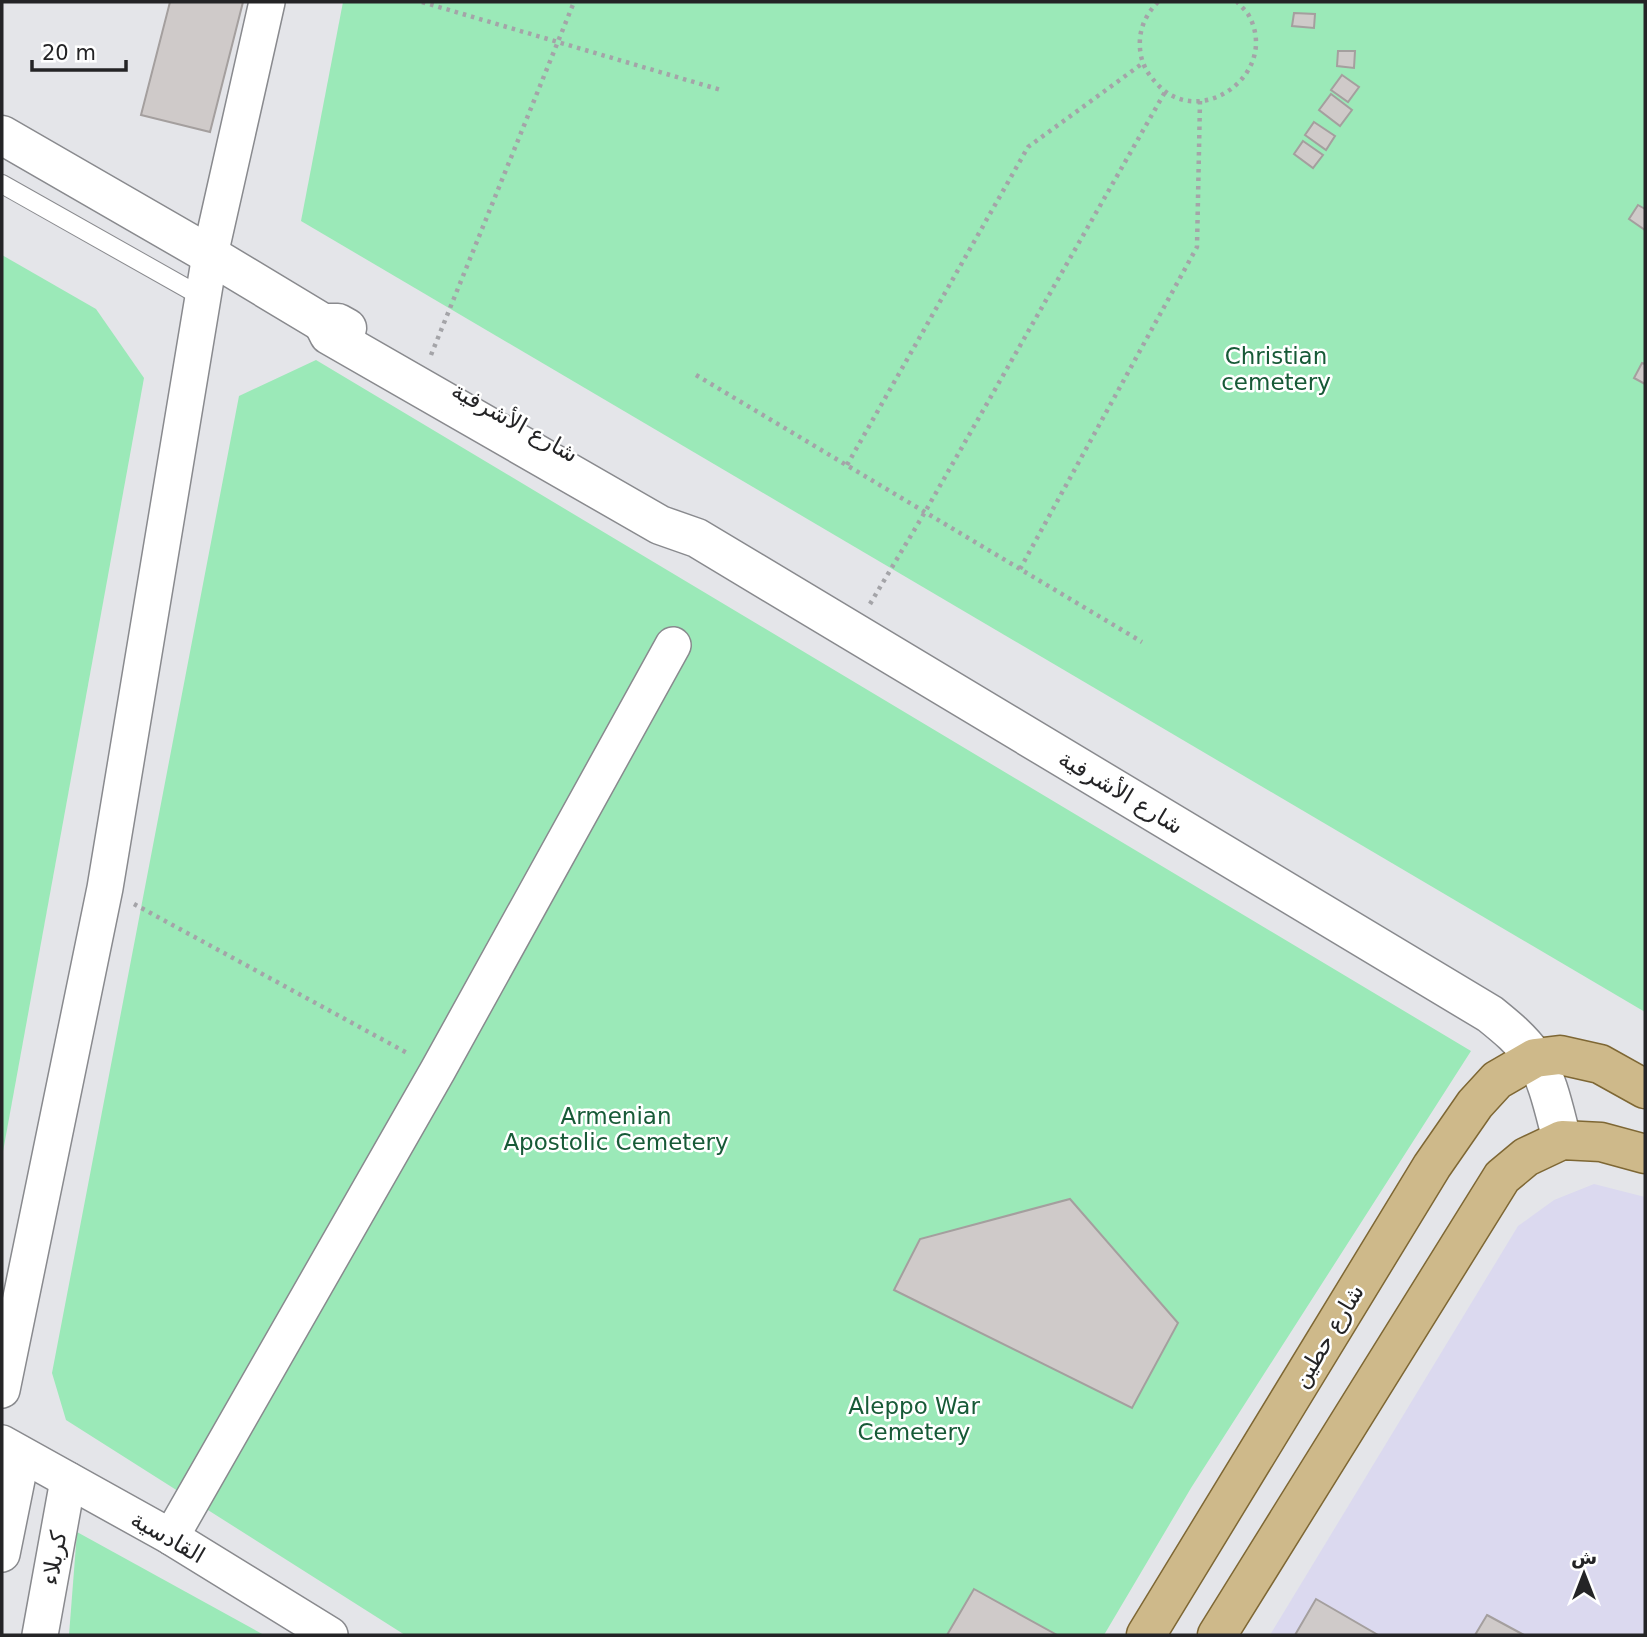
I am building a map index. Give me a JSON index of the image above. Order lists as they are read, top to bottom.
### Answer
{
  "streets": {
    "main road": ["شارع حطين"],
    "street": ["شارع الأشرفية", "القادسية", "كربلاء"]
  },
  "crossings": [
    ["شارع الأشرفية", "شارع حطين"],
    ["القادسية", "كربلاء"]
  ],
  "parks": ["Christian cemetery", "Armenian Apostolic Cemetery", "Aleppo War Cemetery"],
  "scale_bar": "20 m",
  "north": "top"
}
